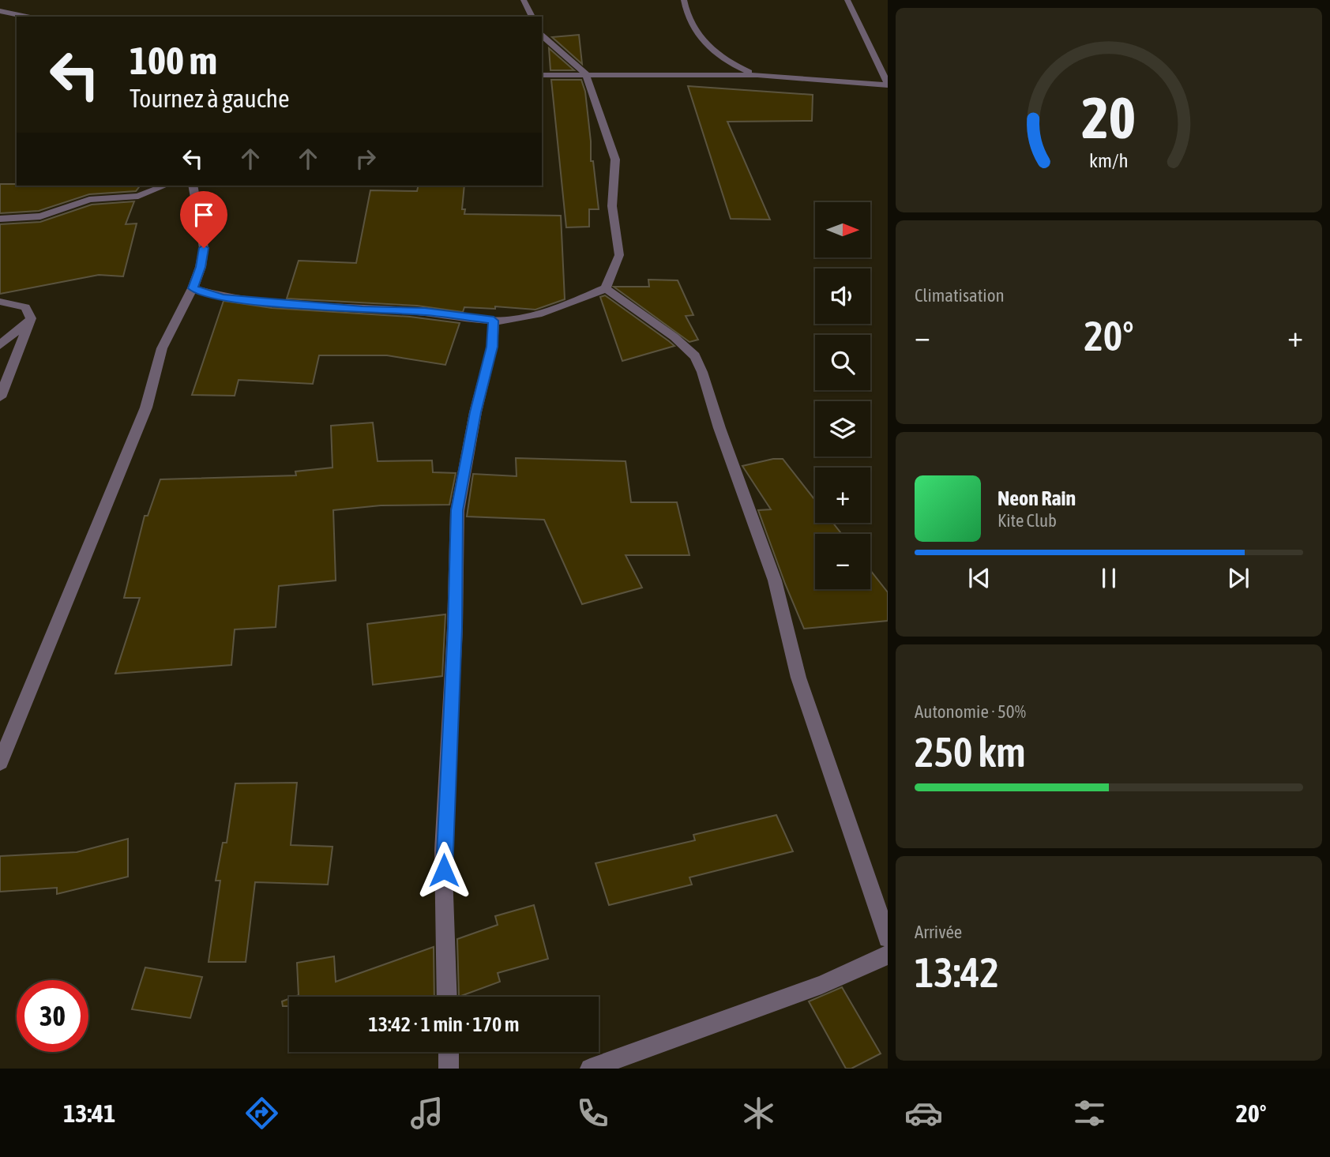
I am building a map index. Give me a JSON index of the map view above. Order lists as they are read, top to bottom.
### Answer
{
  "north": "right",
  "page": {
    "turn": ["100 m", "Tournez à gauche"],
    "map_buttons": ["+", "−"],
    "tile": [
      "Climatisation",
      ["Autonomie · 50%", "250 km"],
      ["Arrivée", "13:42"]
    ],
    "heat": ["−", "20°", "+"],
    "song": ["Neon Rain", "Kite Club"],
    "limit": "30",
    "trip": "13:42 · 1 min · 170 m",
    "tabs": ["13:41", "20°"],
    "gauge": ["20", "km/h"]
  }
}
